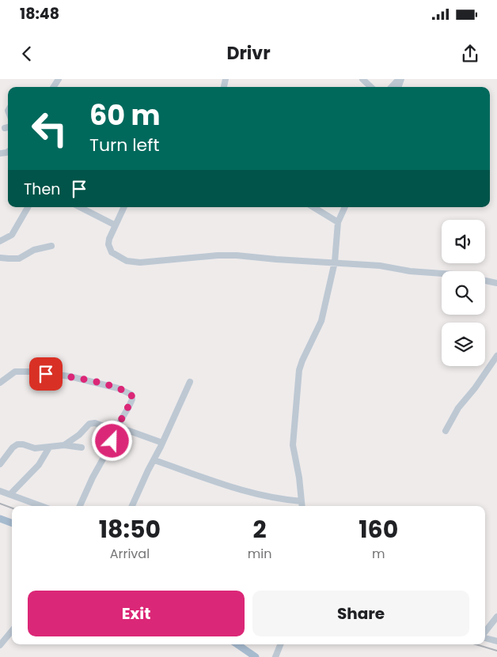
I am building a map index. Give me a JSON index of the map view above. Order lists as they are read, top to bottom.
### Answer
{
  "page": {
    "status": "18:48",
    "header": "Drivr",
    "turn": ["60 m", "Turn left"],
    "then": "Then",
    "eta": [
      "18:50",
      "Arrival",
      "2",
      "min",
      "160",
      "m"
    ],
    "buttons": ["Exit", "Share"]
  }
}
